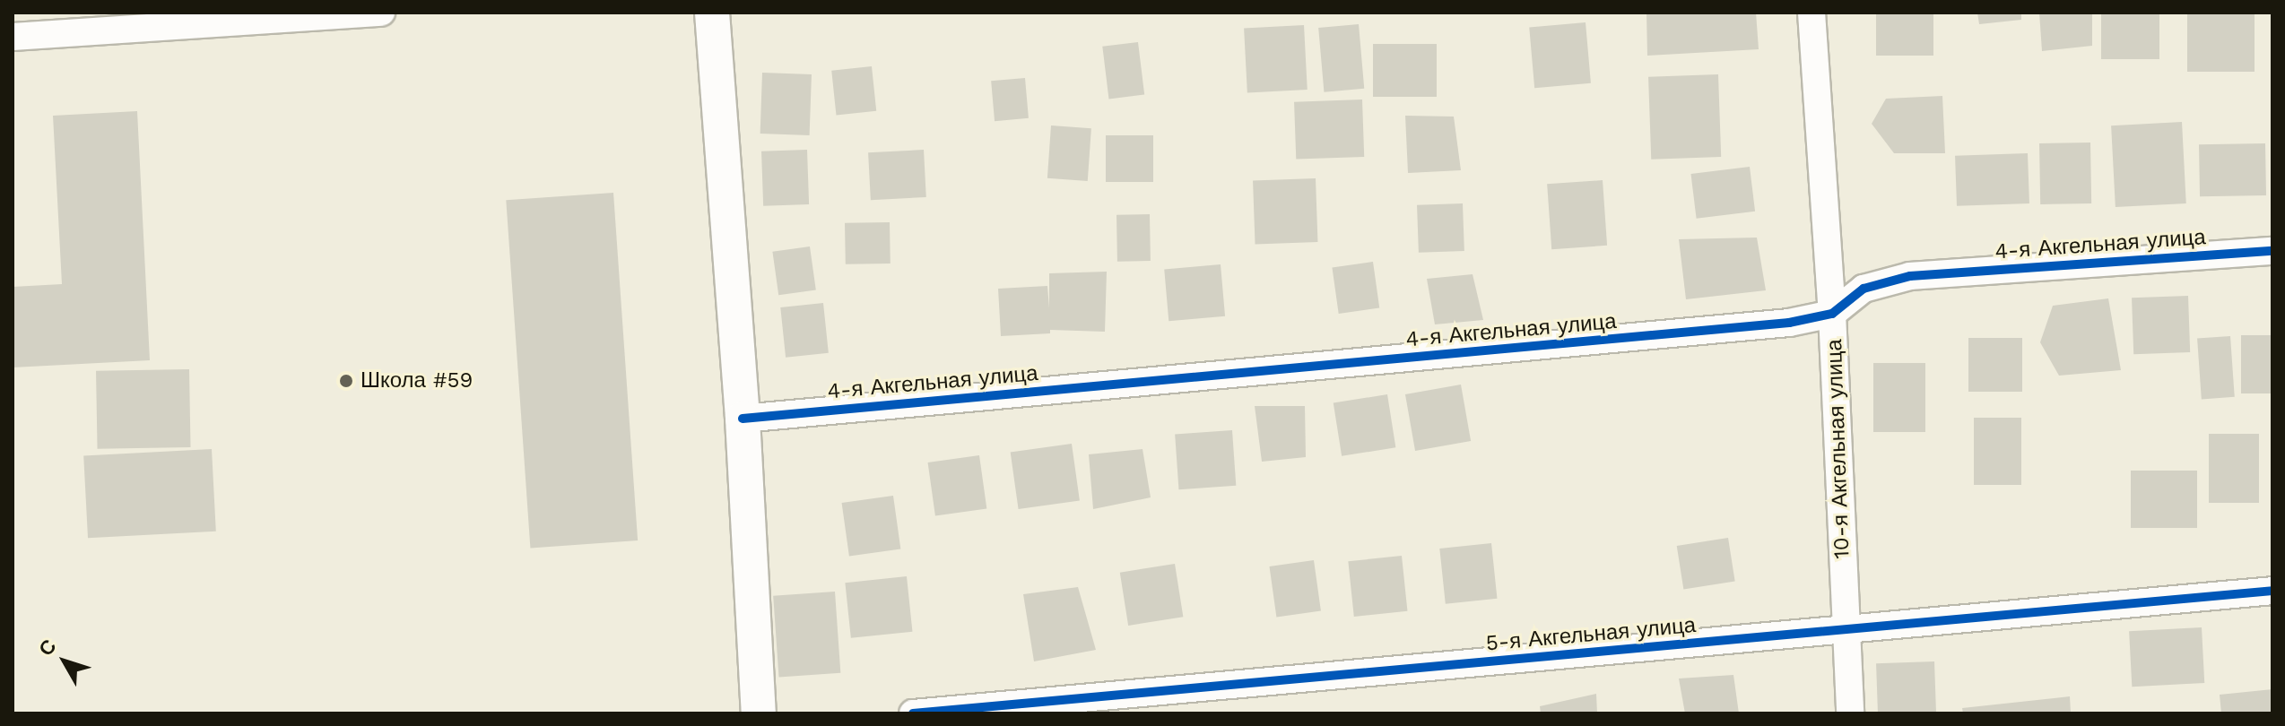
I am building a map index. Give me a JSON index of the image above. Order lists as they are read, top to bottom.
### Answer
{
  "streets": {
    "street": ["4-я Акгельная улица", "10-я Акгельная улица", "5-я Акгельная улица"]
  },
  "crossings": [
    ["4-я Акгельная улица", "10-я Акгельная улица"],
    ["10-я Акгельная улица", "5-я Акгельная улица"]
  ],
  "places": ["Школа #59"],
  "north": "top left"
}
